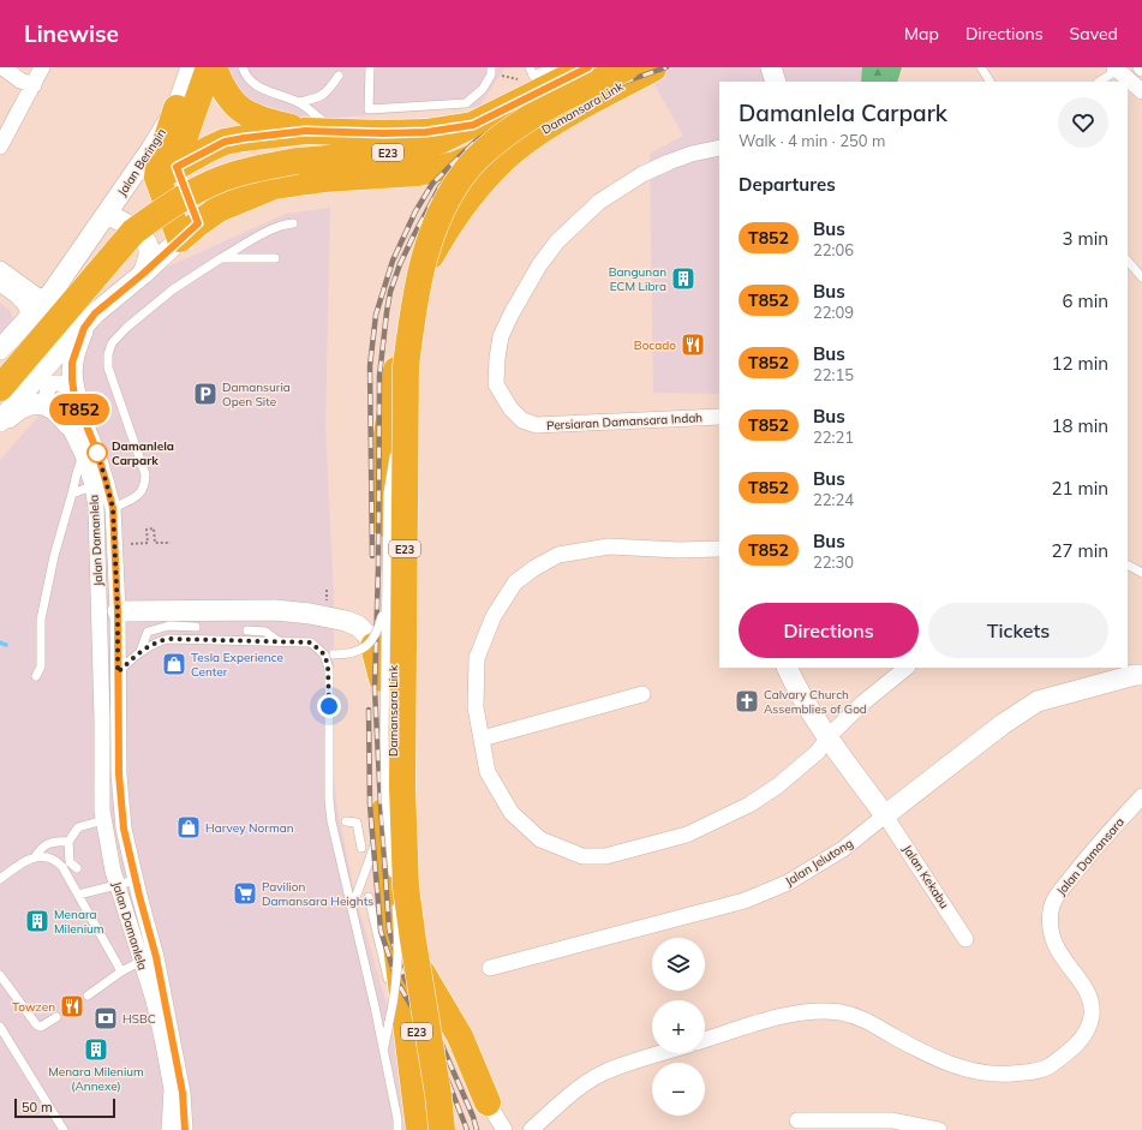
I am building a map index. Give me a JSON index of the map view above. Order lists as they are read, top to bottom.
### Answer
{
  "streets": {
    "highway": ["Damansara Link", "E23"],
    "street": [
      "Jalan Beringin",
      "Persiaran Damansara Indah",
      "Jalan Damanlela",
      "Jalan Damansara",
      "Jalan Jelutong",
      "Jalan Kekabu"
    ]
  },
  "crossings": [
    ["Jalan Jelutong", "Jalan Kekabu"]
  ],
  "places": {
    "building": ["Bangunan ECM Libra", "Menara Milenium", "Menara Milenium (Annexe)"],
    "restaurant": ["Bocado", "Towzen"],
    "parking": ["Damansuria Open Site"],
    "other": ["Damanlela Carpark"],
    "shop": ["Tesla Experience Center", "Harvey Norman"],
    "church": ["Calvary Church Assemblies of God"],
    "supermarket": ["Pavilion Damansara Heights"],
    "bank": ["HSBC"]
  },
  "lines": ["bus line T852"],
  "scale_bar": "50 m",
  "page": {
    "header": "Linewise",
    "nav": ["Map", "Directions", "Saved"],
    "on_map": "T852",
    "heading": [
      ["Damanlela Carpark", "Walk · 4 min · 250 m"],
      "Departures"
    ],
    "list": [
      {
        "mark": "T852",
        "name": "Bus",
        "note": "22:06",
        "value": "3 min"
      },
      {
        "mark": "T852",
        "name": "Bus",
        "note": "22:09",
        "value": "6 min"
      },
      {
        "mark": "T852",
        "name": "Bus",
        "note": "22:15",
        "value": "12 min"
      },
      {
        "mark": "T852",
        "name": "Bus",
        "note": "22:21",
        "value": "18 min"
      },
      {
        "mark": "T852",
        "name": "Bus",
        "note": "22:24",
        "value": "21 min"
      },
      {
        "mark": "T852",
        "name": "Bus",
        "note": "22:30",
        "value": "27 min"
      }
    ],
    "buttons": ["Directions", "Tickets"],
    "map_buttons": ["+", "−"],
    "scale": "50 m"
  }
}
